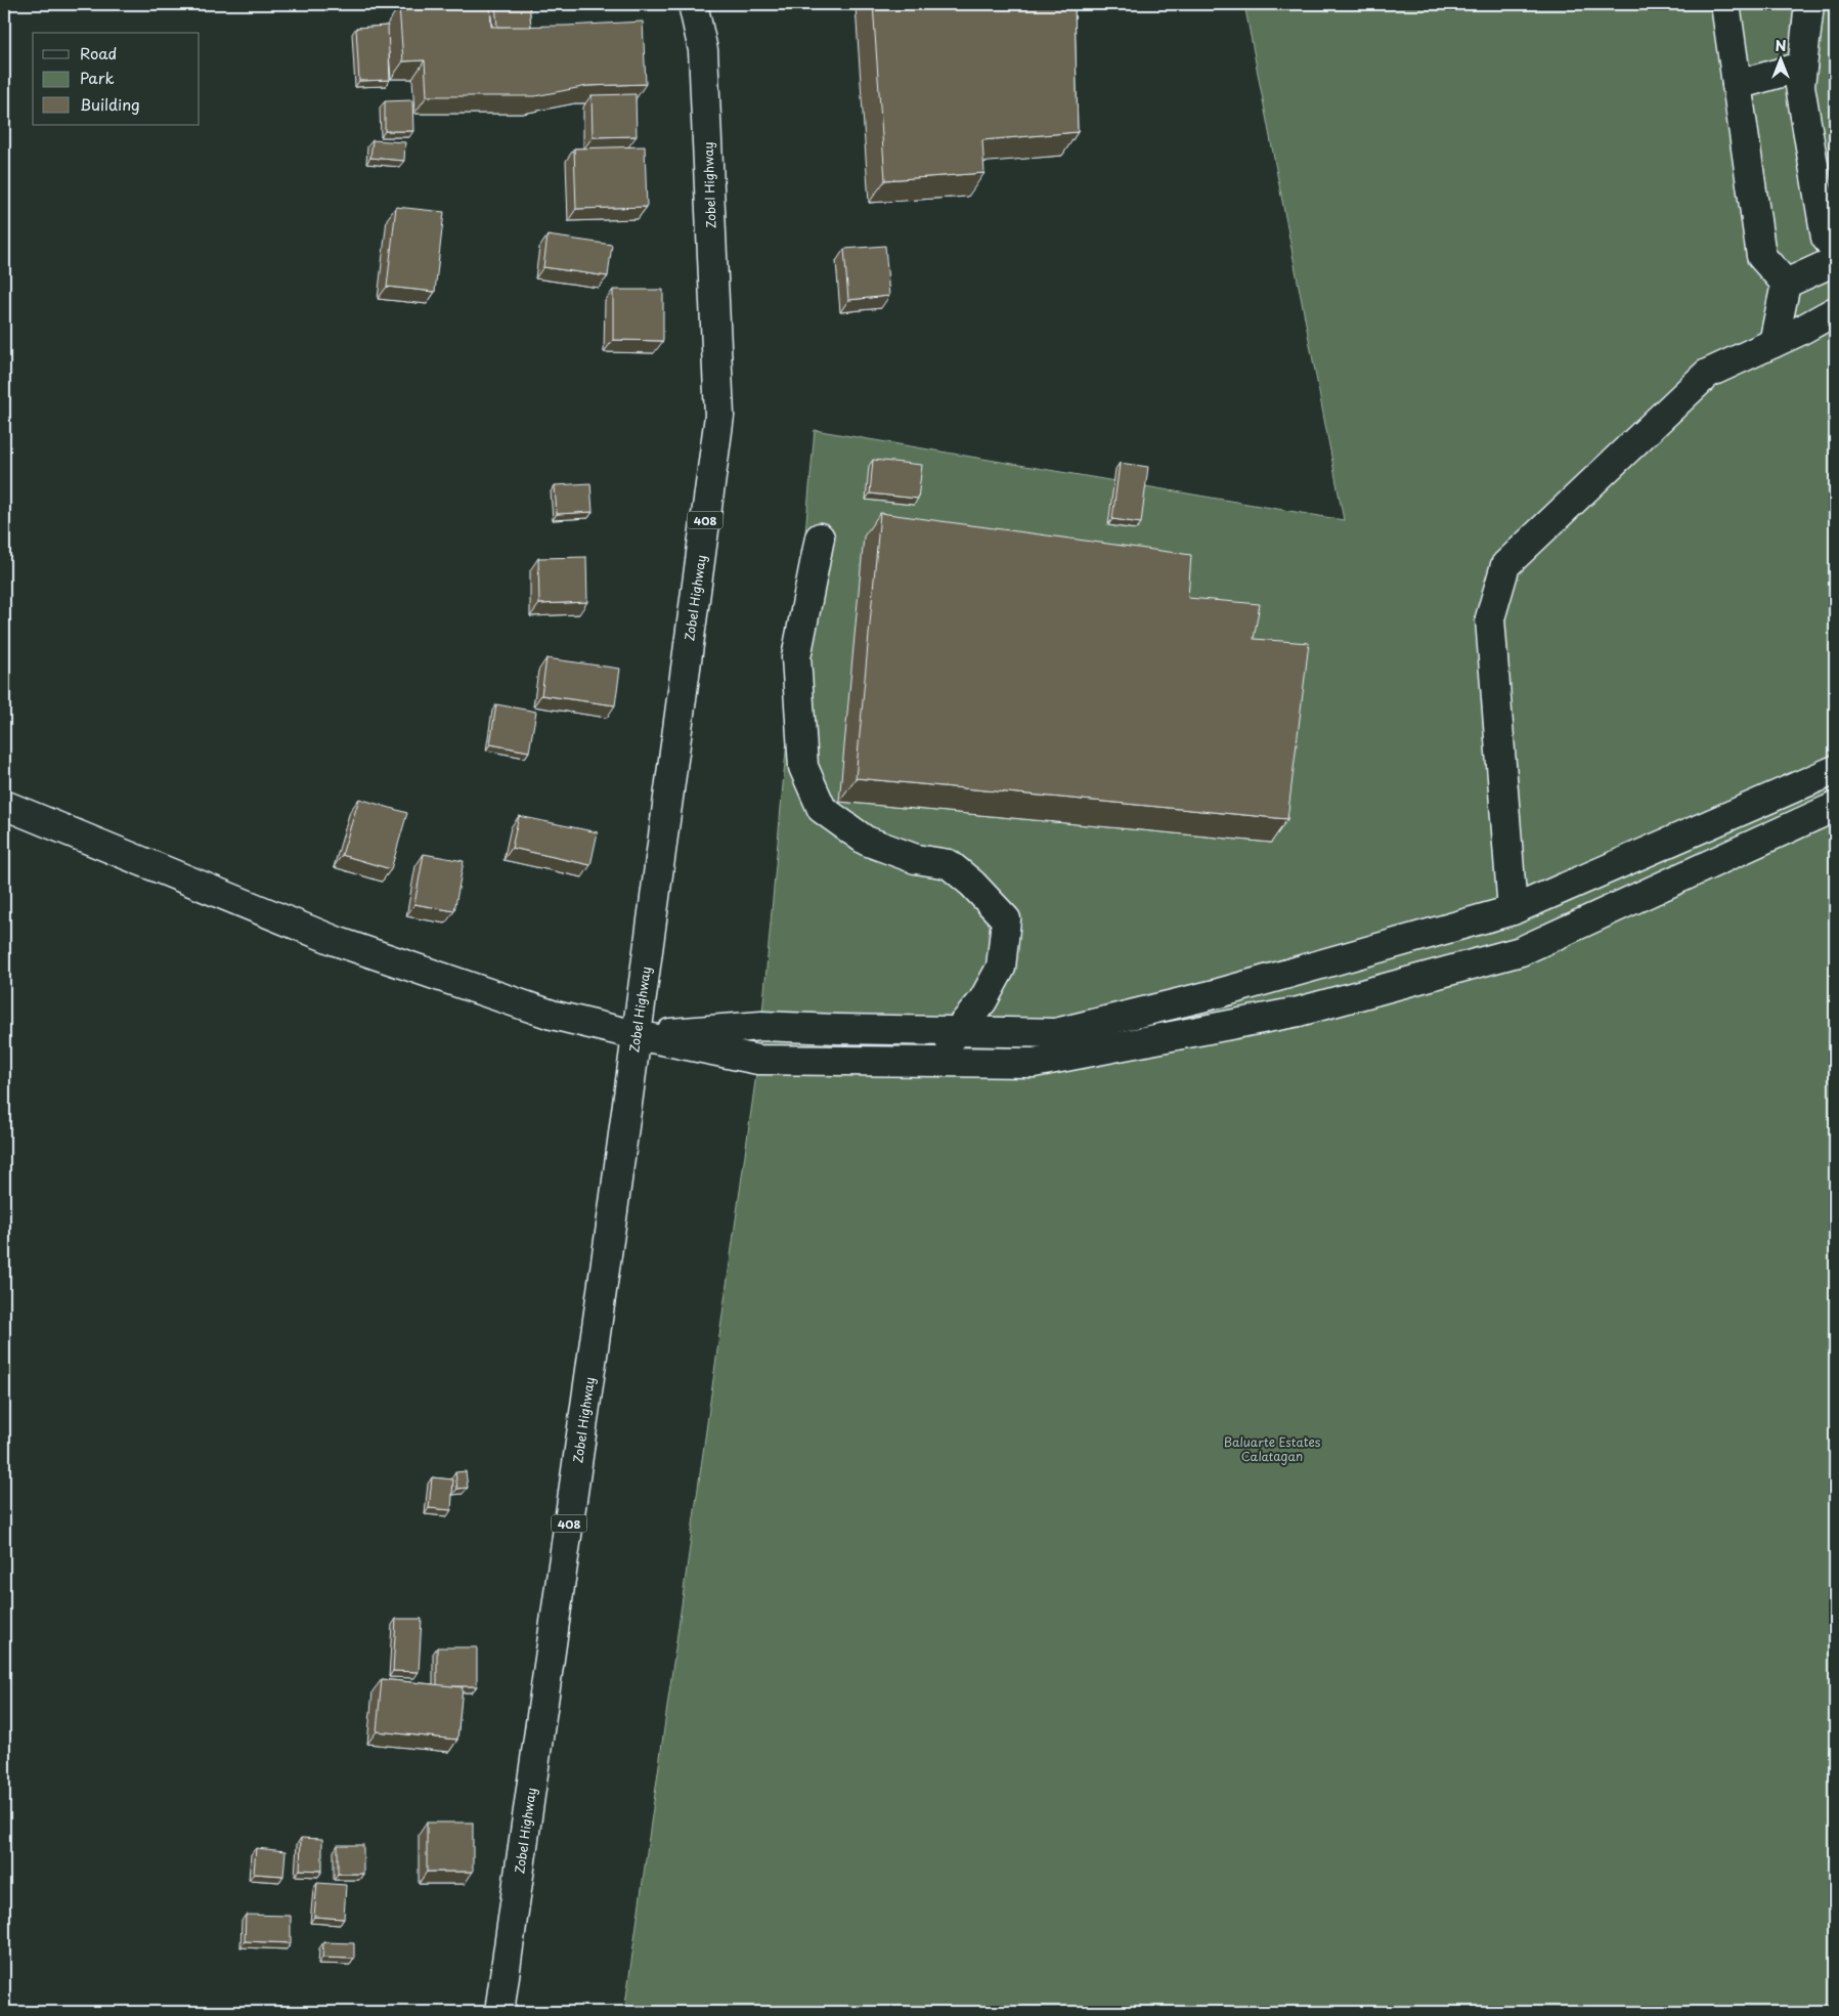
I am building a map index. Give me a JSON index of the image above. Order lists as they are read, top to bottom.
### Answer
{
  "streets": {
    "street": ["Zobel Highway", "408"]
  },
  "parks": ["Baluarte Estates Calatagan"],
  "legend": ["Road", "Park", "Building"],
  "north": "top"
}
